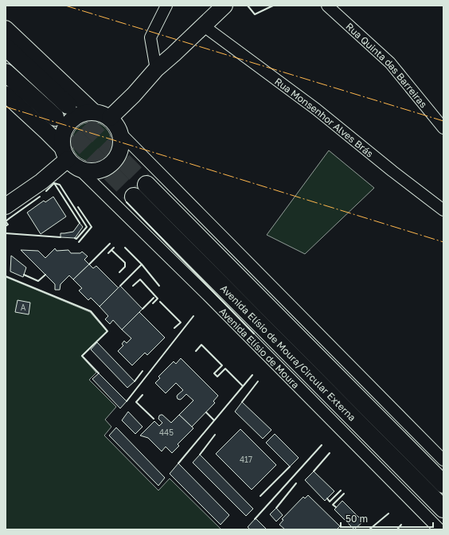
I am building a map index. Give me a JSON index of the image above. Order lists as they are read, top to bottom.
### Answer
{
  "streets": {
    "highway": ["Avenida Elísio de Moura/Circular Externa"],
    "street": ["Rua Quinta das Barreiras", "Rua Monsenhor Alves Brás", "Avenida Elísio de Moura"]
  },
  "house_numbers": ["A", "445", "417"],
  "scale_bar": "50 m"
}
